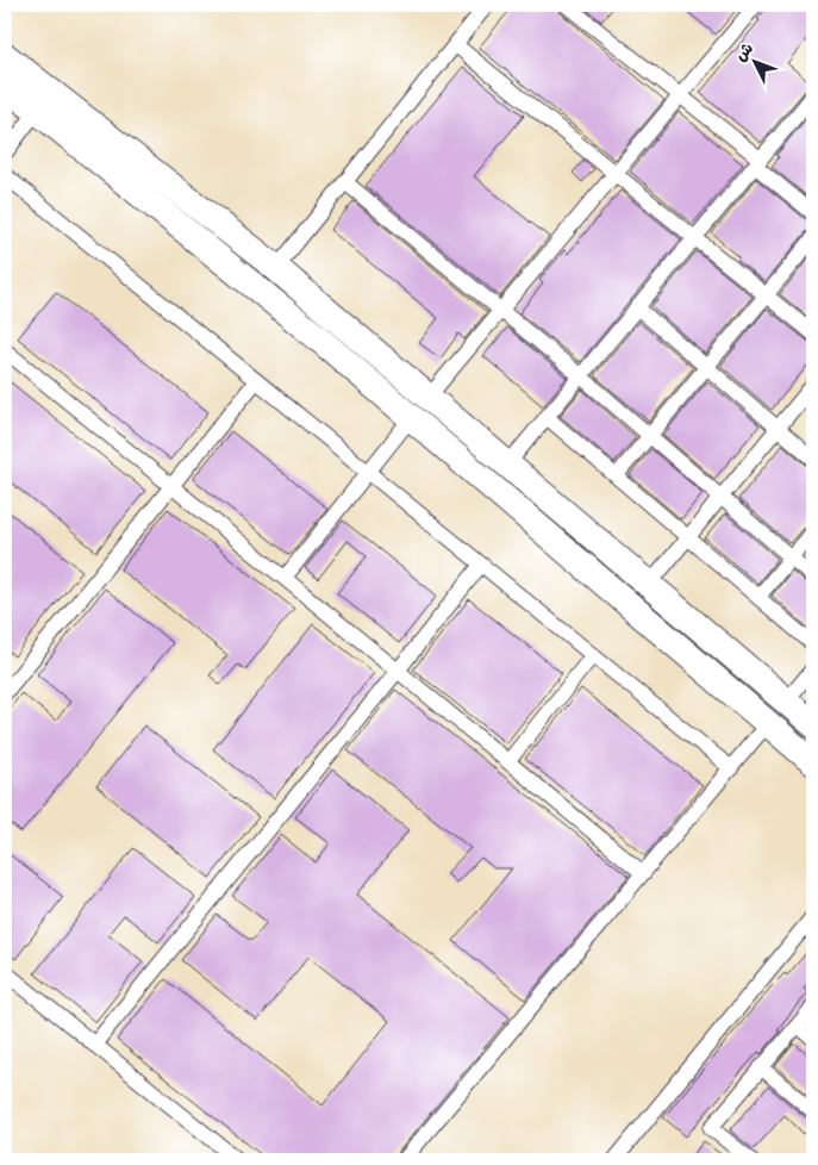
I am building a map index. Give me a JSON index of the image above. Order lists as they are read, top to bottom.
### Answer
{
  "north": "top left"
}
